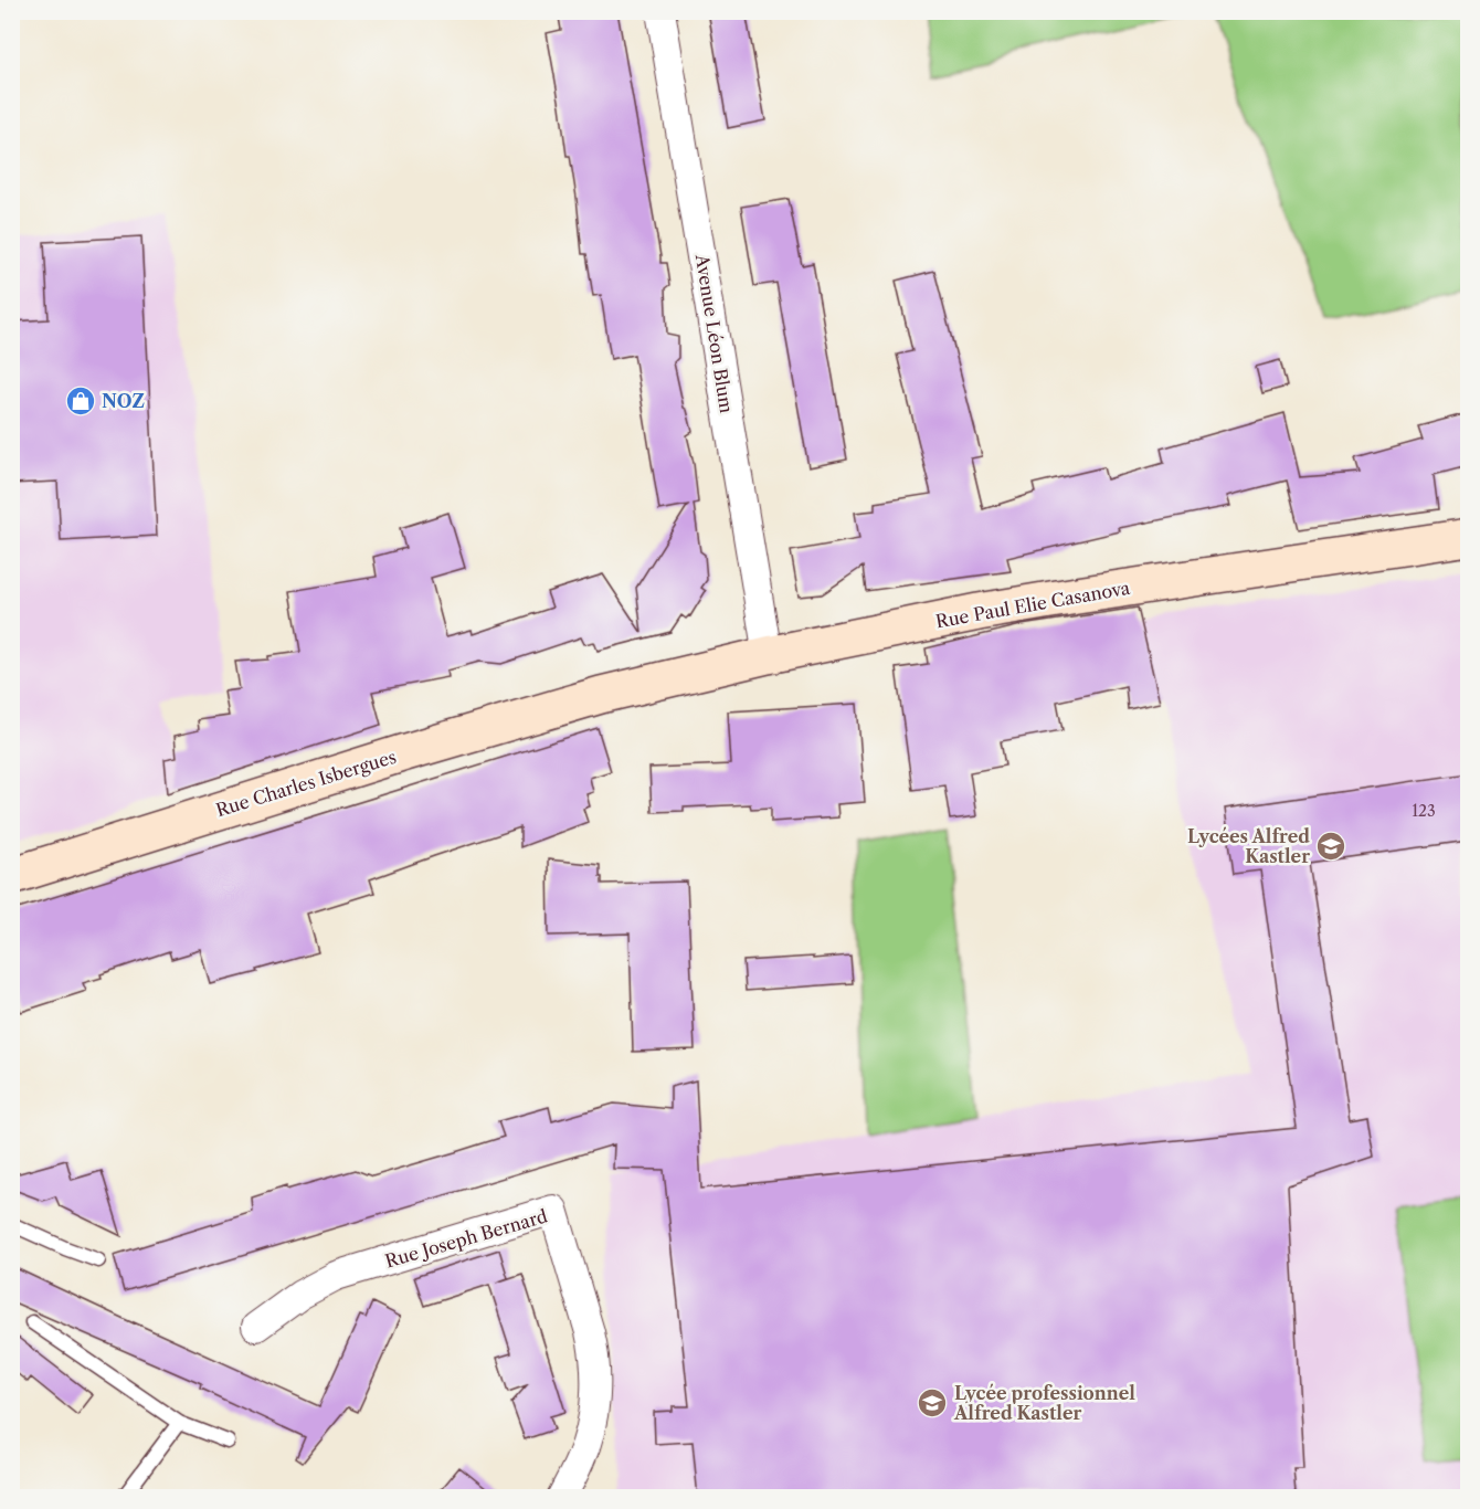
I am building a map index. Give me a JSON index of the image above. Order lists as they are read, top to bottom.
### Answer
{
  "streets": {
    "main road": ["Rue Paul Elie Casanova", "Rue Charles Isbergues"],
    "street": ["Avenue Léon Blum", "Rue Joseph Bernard"]
  },
  "crossings": [
    ["Avenue Léon Blum", "Rue Paul Elie Casanova"],
    ["Rue Paul Elie Casanova", "Rue Charles Isbergues"]
  ],
  "places": {
    "shop": ["NOZ"],
    "school or university": ["Lycées Alfred Kastler", "Lycée professionnel Alfred Kastler"]
  },
  "house_numbers": ["123"]
}
